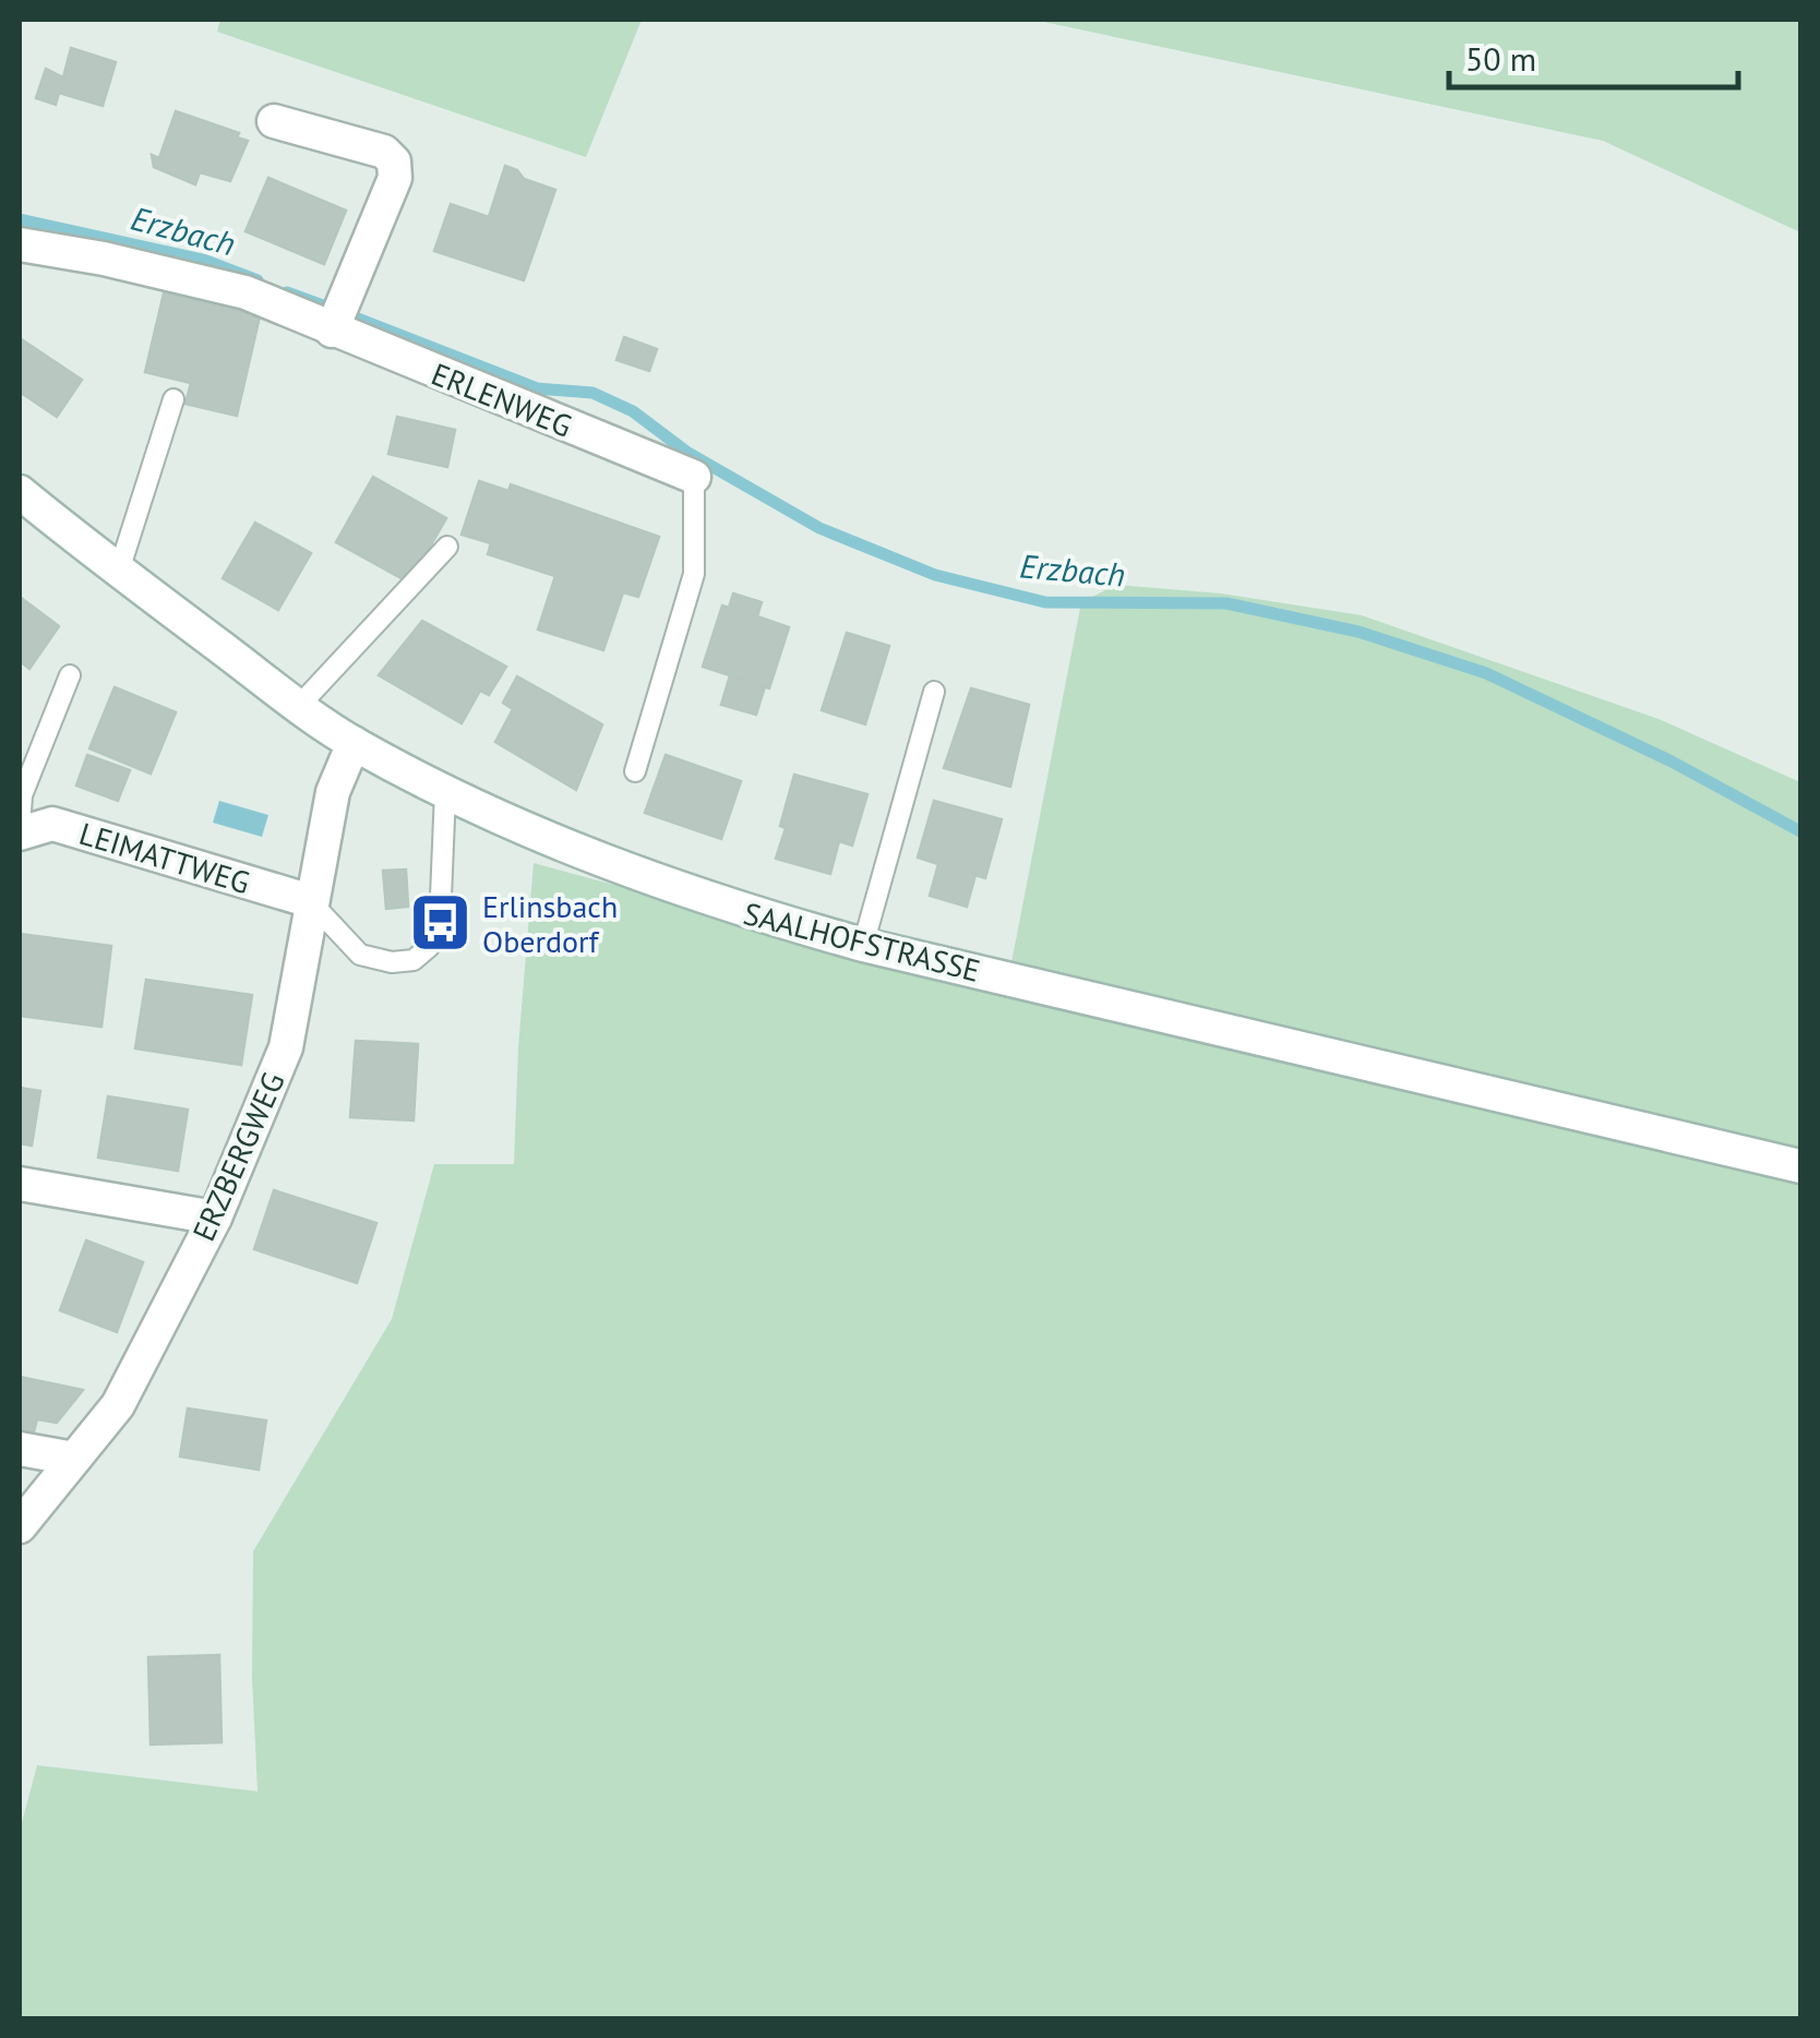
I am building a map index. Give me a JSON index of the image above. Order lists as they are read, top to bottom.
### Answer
{
  "streets": {
    "street": [
      "ERLENWEG",
      "LEIMATTWEG",
      "SAALHOFSTRASSE",
      "ERZBERGWEG"
    ]
  },
  "crossings": [
    ["LEIMATTWEG", "ERZBERGWEG"],
    ["SAALHOFSTRASSE", "ERZBERGWEG"]
  ],
  "water": ["Erzbach"],
  "places": {
    "bus stop": ["Erlinsbach Oberdorf"]
  },
  "scale_bar": "50 m"
}
